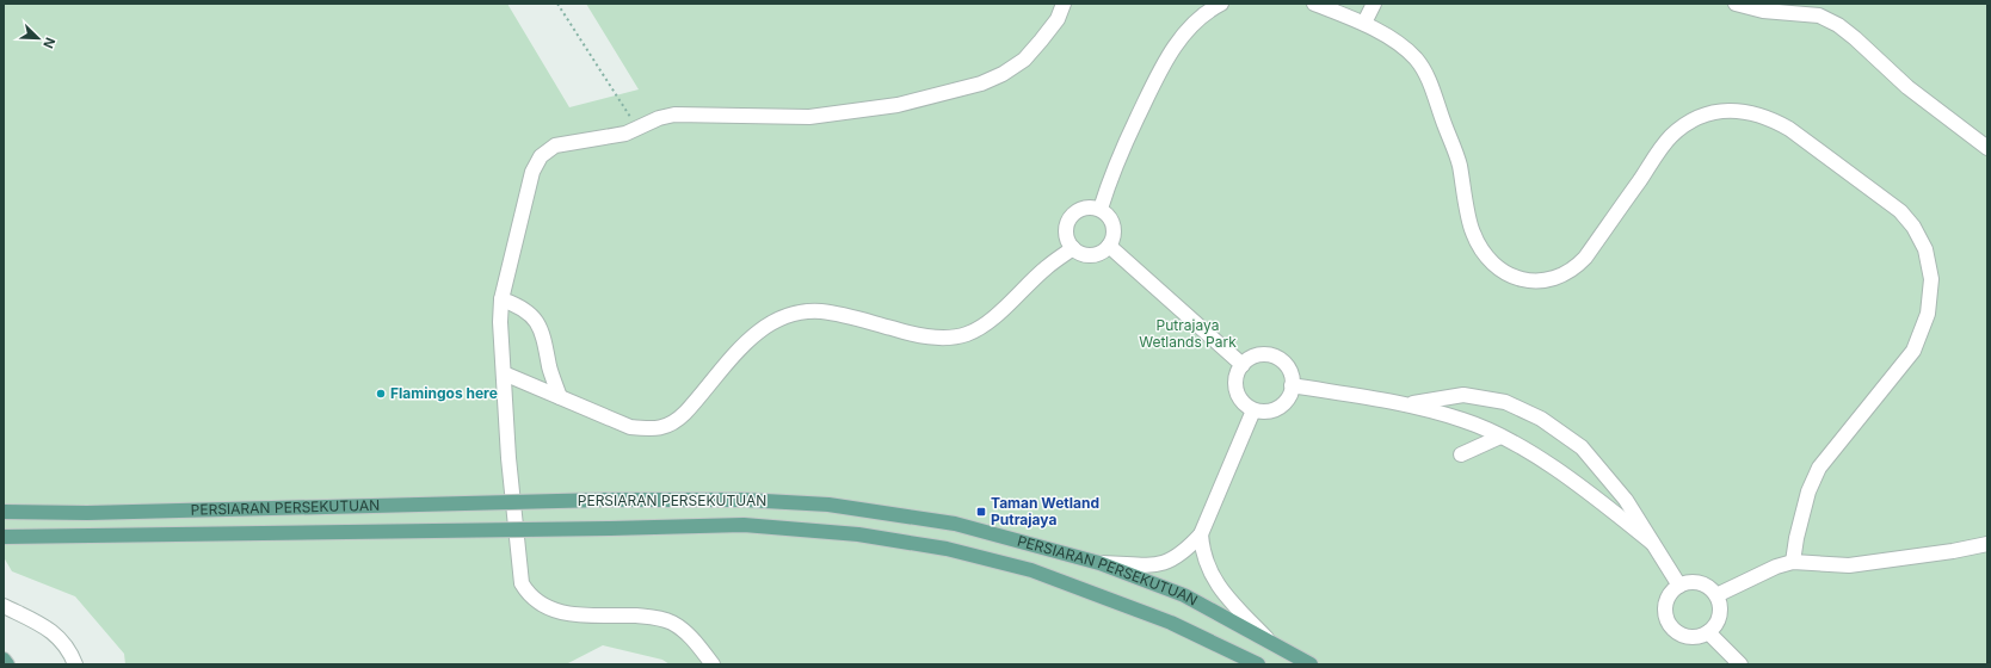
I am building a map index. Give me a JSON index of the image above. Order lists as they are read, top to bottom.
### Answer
{
  "streets": {
    "main road": ["PERSIARAN PERSEKUTUAN"]
  },
  "parks": ["Putrajaya Wetlands Park"],
  "places": {
    "other": ["Flamingos here"],
    "transit": ["Taman Wetland Putrajaya"]
  },
  "north": "bottom right"
}
